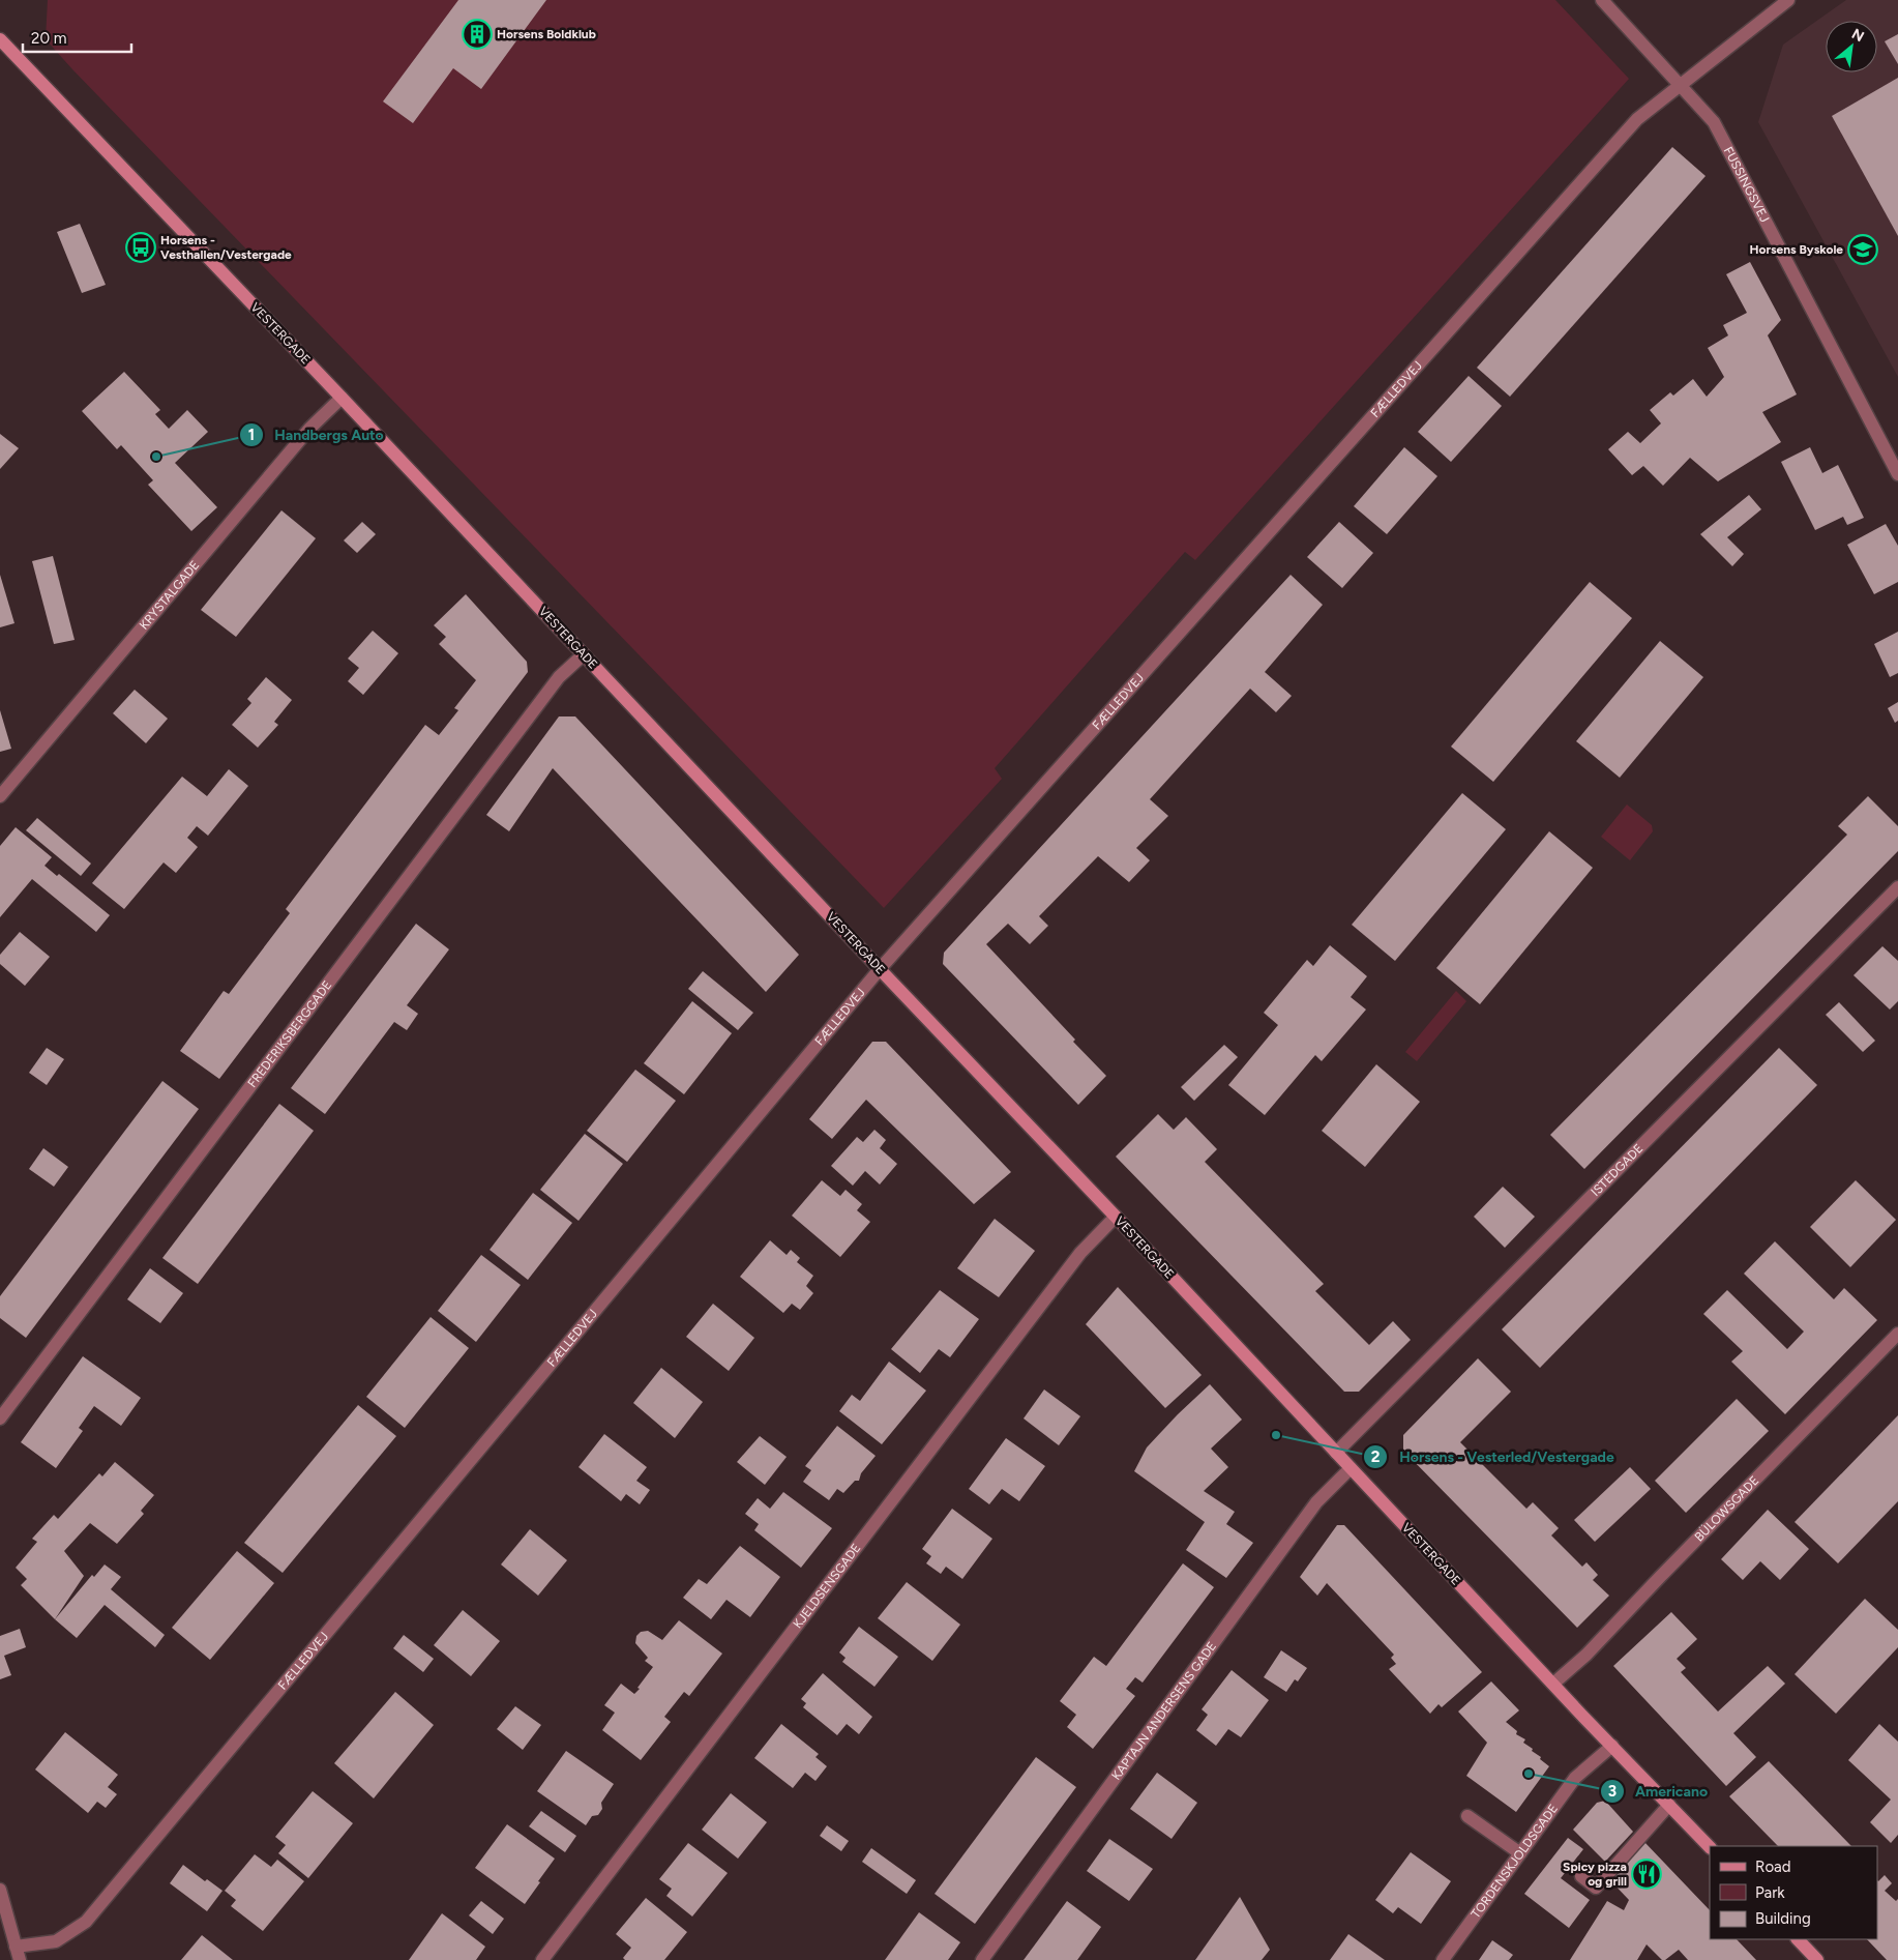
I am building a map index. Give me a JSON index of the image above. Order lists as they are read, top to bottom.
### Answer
{
  "streets": {
    "main road": ["VESTERGADE"],
    "street": [
      "FUSSINGSVEJ",
      "FÆLLEDVEJ",
      "KRYSTALGADE",
      "FREDERIKSBERGGADE",
      "ISTEDGADE",
      "BÜLOWSGADE",
      "KJELDSENSGADE",
      "KAPTAJN ANDERSENS GADE",
      "TORDENSKJOLDSGADE"
    ]
  },
  "crossings": [
    ["FUSSINGSVEJ", "FÆLLEDVEJ"],
    ["VESTERGADE", "FÆLLEDVEJ"],
    ["VESTERGADE", "KRYSTALGADE"],
    ["VESTERGADE", "FREDERIKSBERGGADE"],
    ["VESTERGADE", "ISTEDGADE"],
    ["VESTERGADE", "BÜLOWSGADE"],
    ["VESTERGADE", "KJELDSENSGADE"],
    ["VESTERGADE", "KAPTAJN ANDERSENS GADE"],
    ["VESTERGADE", "TORDENSKJOLDSGADE"]
  ],
  "places": {
    "building": ["Horsens Boldklub"],
    "bus stop": ["Horsens - Vesthallen/Vestergade"],
    "school or university": ["Horsens Byskole"],
    "other": ["Handbergs Auto", "Horsens - Vesterled/Vestergade", "Americano"],
    "restaurant": ["Spicy pizza og grill"]
  },
  "legend": ["Road", "Park", "Building"],
  "scale_bar": "20 m",
  "north": "top right"
}
